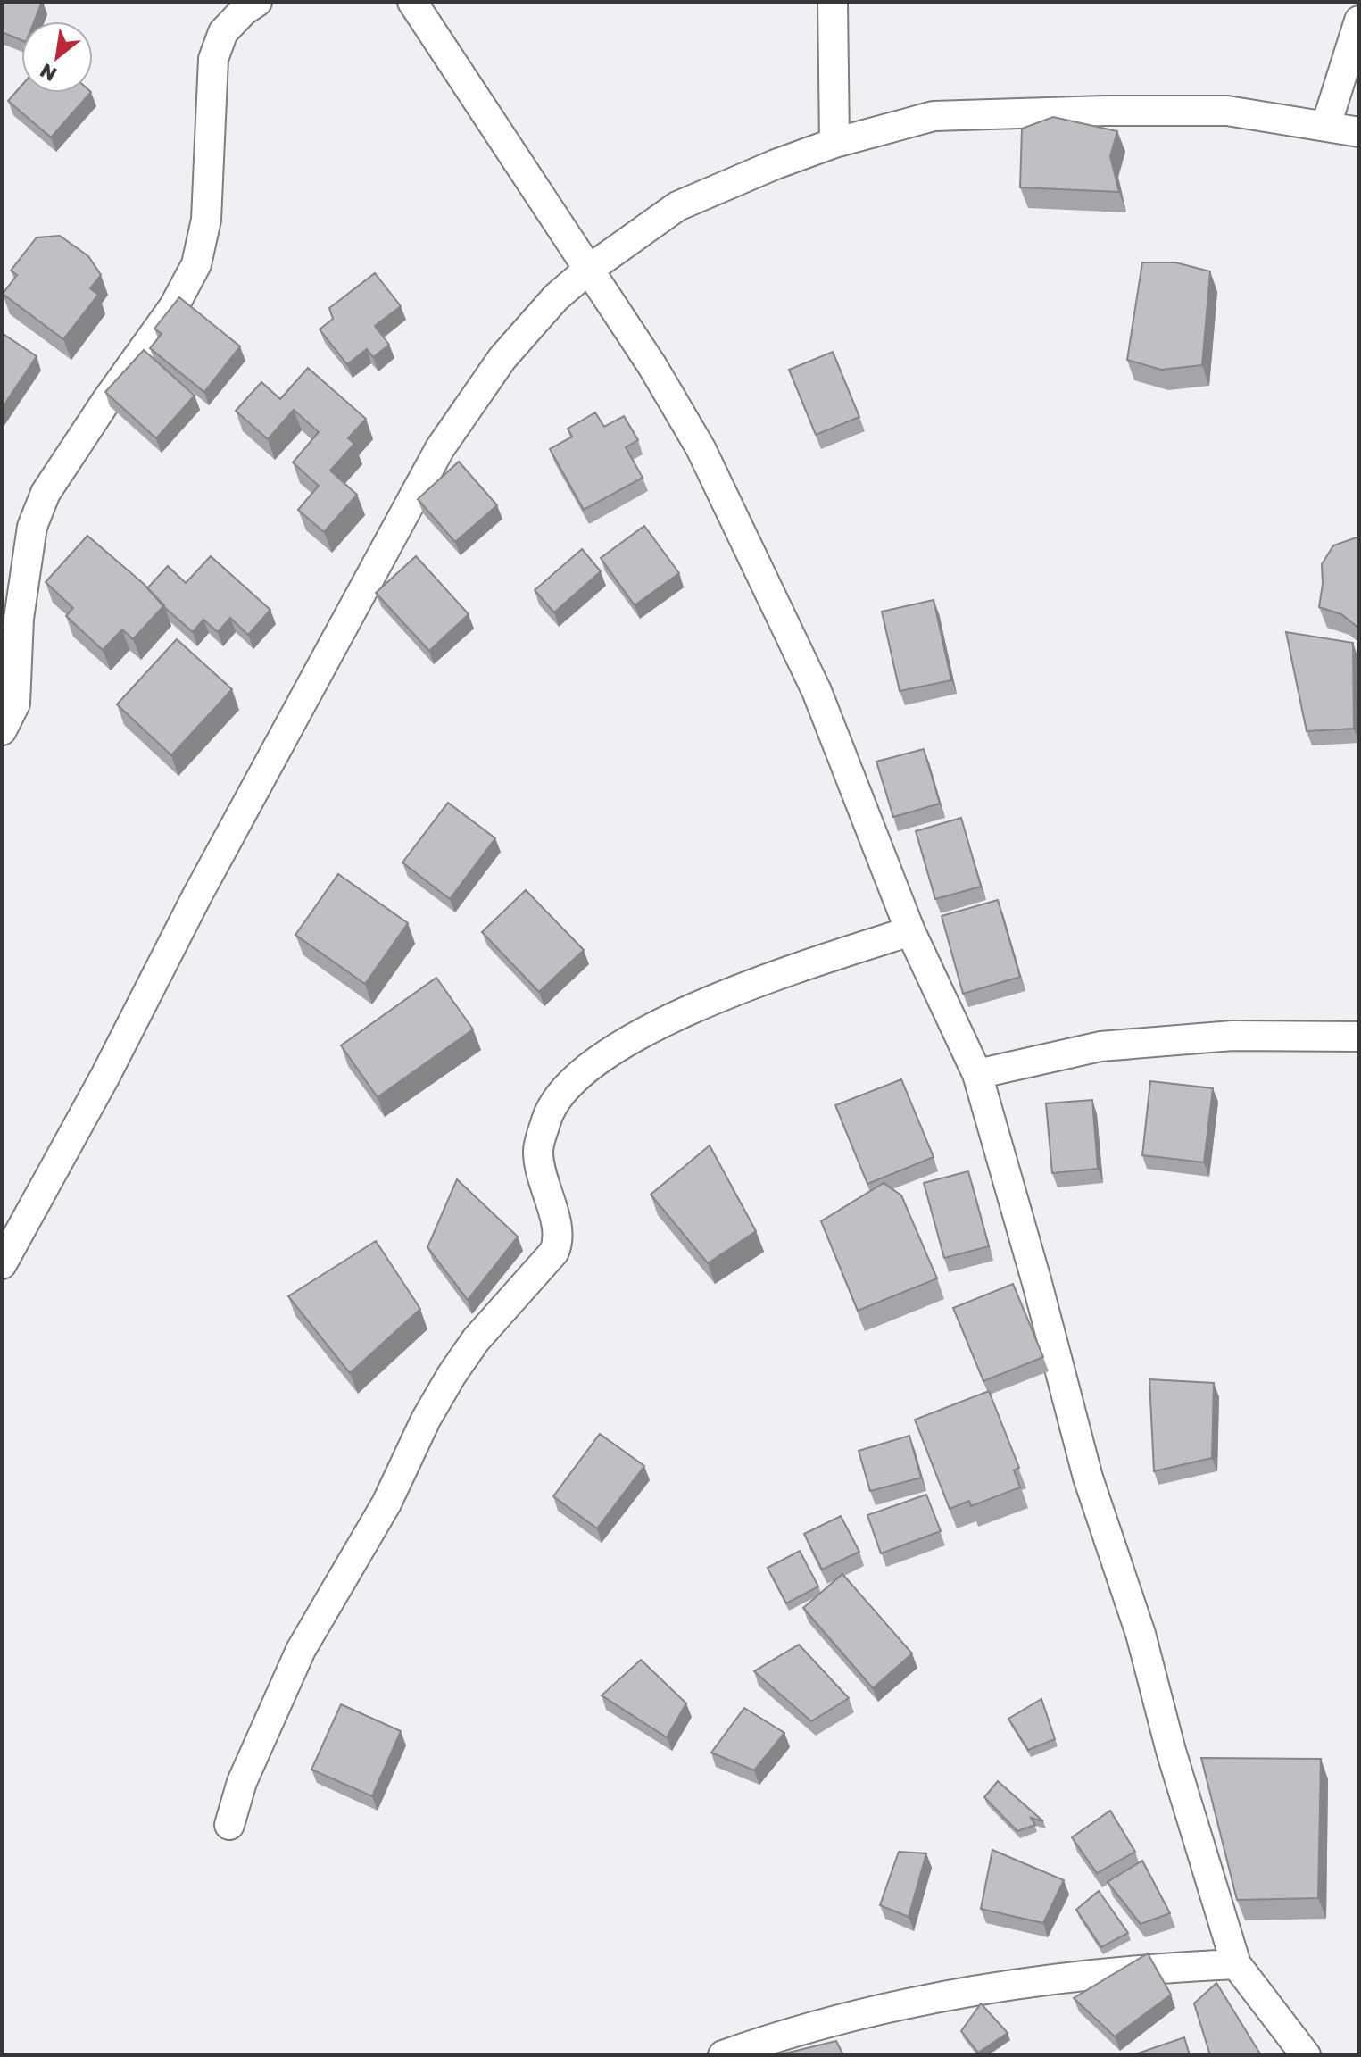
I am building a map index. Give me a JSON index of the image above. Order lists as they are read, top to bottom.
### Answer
{
  "north": "bottom left"
}
